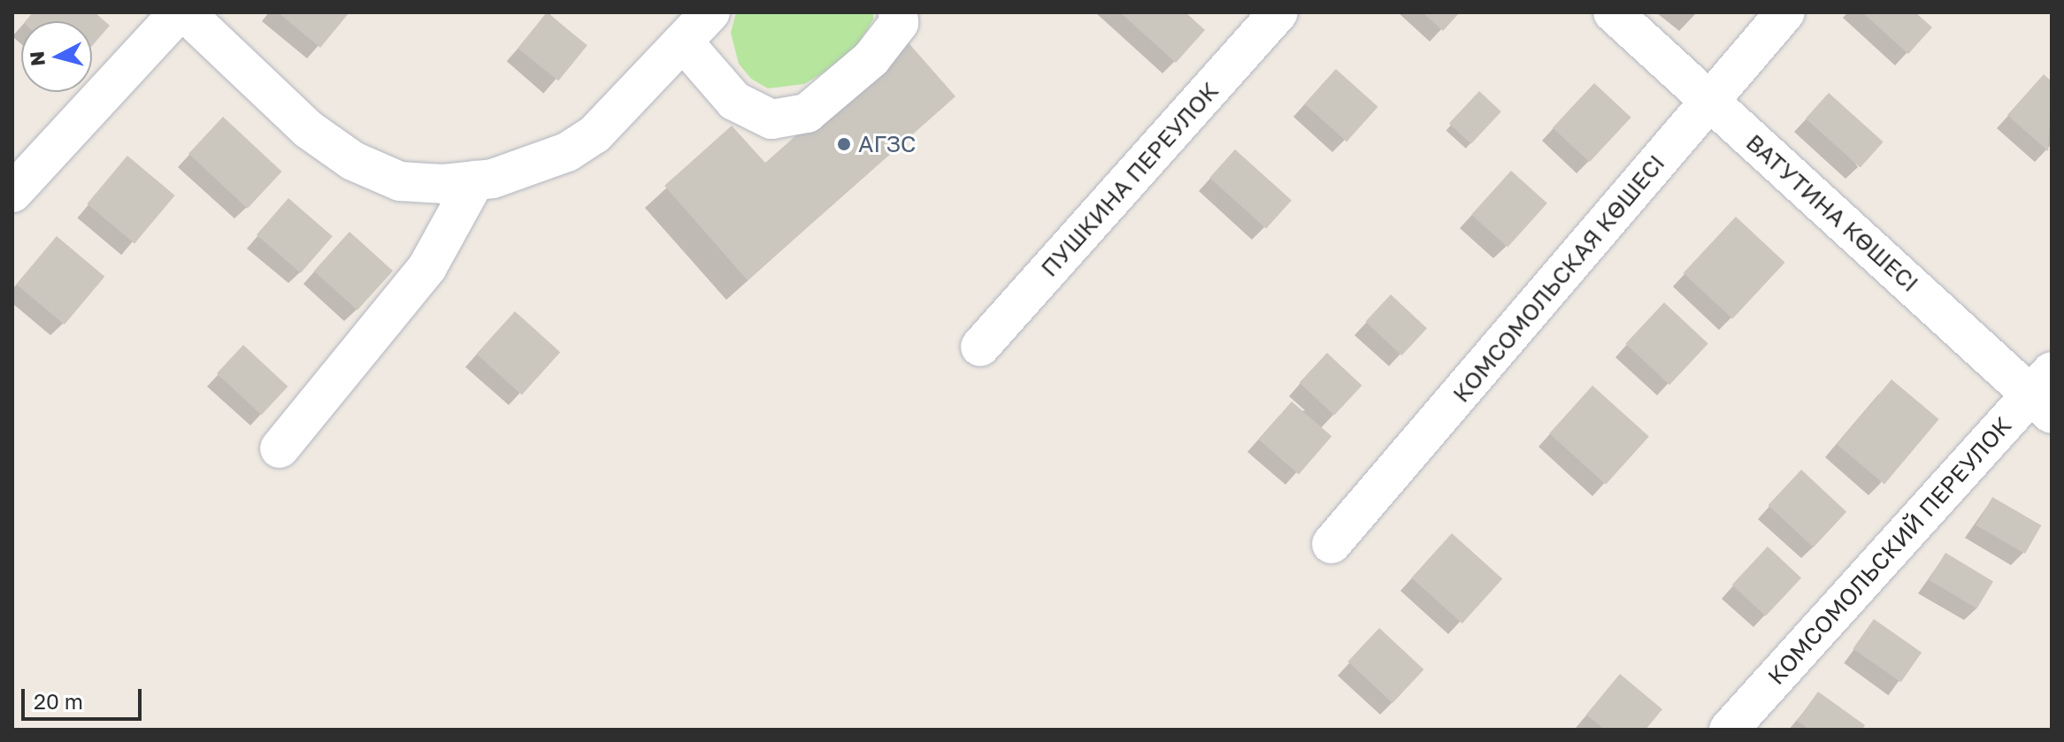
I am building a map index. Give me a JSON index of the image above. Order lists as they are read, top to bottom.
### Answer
{
  "streets": {
    "street": [
      "ПУШКИНА ПЕРЕУЛОК",
      "ВАТУТИНА КӨШЕСІ",
      "КОМСОМОЛЬСКАЯ КӨШЕСІ",
      "КОМСОМОЛЬСКИЙ ПЕРЕУЛОК"
    ]
  },
  "crossings": [
    ["ВАТУТИНА КӨШЕСІ", "КОМСОМОЛЬСКАЯ КӨШЕСІ"],
    ["ВАТУТИНА КӨШЕСІ", "КОМСОМОЛЬСКИЙ ПЕРЕУЛОК"]
  ],
  "places": ["АГЗС"],
  "scale_bar": "20 m",
  "north": "left"
}
